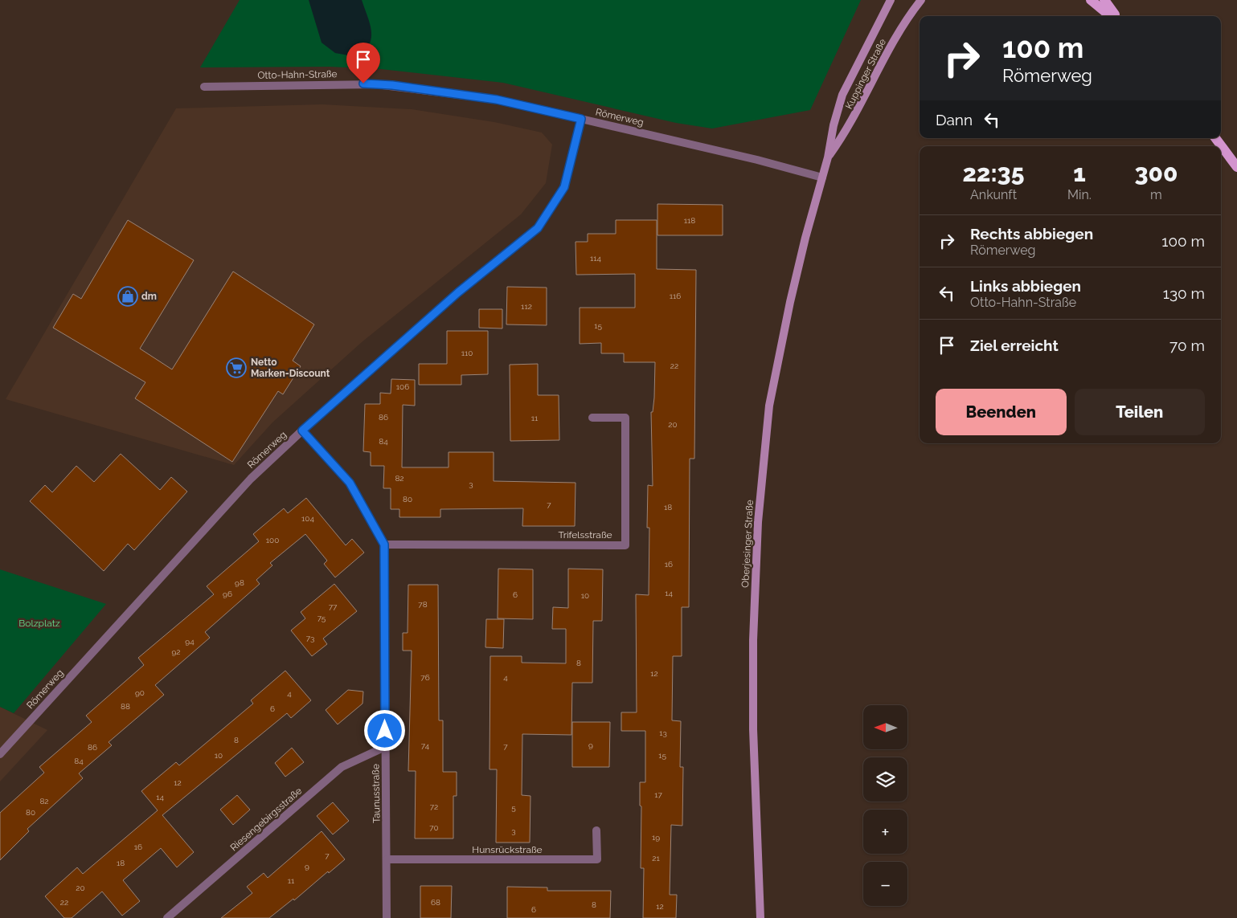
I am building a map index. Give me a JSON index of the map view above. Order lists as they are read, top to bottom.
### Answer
{
  "streets": {
    "main road": ["Kuppinger Straße", "Oberjesinger Straße"],
    "street": [
      "Otto-Hahn-Straße",
      "Römerweg",
      "Trifelsstraße",
      "Taunusstraße",
      "Riesengebirgsstraße",
      "Hunsrückstraße"
    ]
  },
  "crossings": [
    ["Kuppinger Straße", "Römerweg"],
    ["Kuppinger Straße", "Oberjesinger Straße"],
    ["Otto-Hahn-Straße", "Römerweg"],
    ["Römerweg", "Oberjesinger Straße"],
    ["Römerweg", "Taunusstraße"],
    ["Trifelsstraße", "Taunusstraße"],
    ["Taunusstraße", "Riesengebirgsstraße"],
    ["Taunusstraße", "Hunsrückstraße"]
  ],
  "parks": ["Bolzplatz"],
  "places": {
    "shop": ["dm"],
    "supermarket": ["Netto Marken-Discount"]
  },
  "house_numbers": [
    "118",
    "114",
    "116",
    "112",
    "15",
    "110",
    "22",
    "106",
    "86",
    "11",
    "20",
    "84",
    "82",
    "3",
    "80",
    "7",
    "18",
    "104",
    "100",
    "16",
    "98",
    "14",
    "96",
    "6",
    "10",
    "78",
    "77",
    "75",
    "73",
    "94",
    "92",
    "8",
    "12",
    "76",
    "4",
    "90",
    "4",
    "88",
    "6",
    "13",
    "8",
    "9",
    "74",
    "7",
    "86",
    "10",
    "15",
    "84",
    "12",
    "17",
    "14",
    "82",
    "72",
    "5",
    "80",
    "70",
    "3",
    "19",
    "16",
    "7",
    "21",
    "18",
    "9",
    "11",
    "20",
    "22",
    "68",
    "8",
    "12",
    "6"
  ],
  "north": "left",
  "page": {
    "turn": ["100 m", "Römerweg"],
    "then": "Dann",
    "eta": [
      "22:35",
      "Ankunft",
      "1",
      "Min.",
      "300",
      "m"
    ],
    "list": [
      {
        "name": "Rechts abbiegen",
        "note": "Römerweg",
        "value": "100 m"
      },
      {
        "name": "Links abbiegen",
        "note": "Otto-Hahn-Straße",
        "value": "130 m"
      },
      {
        "name": "Ziel erreicht",
        "value": "70 m"
      }
    ],
    "buttons": ["Beenden", "Teilen"],
    "map_buttons": ["+", "−"]
  }
}
